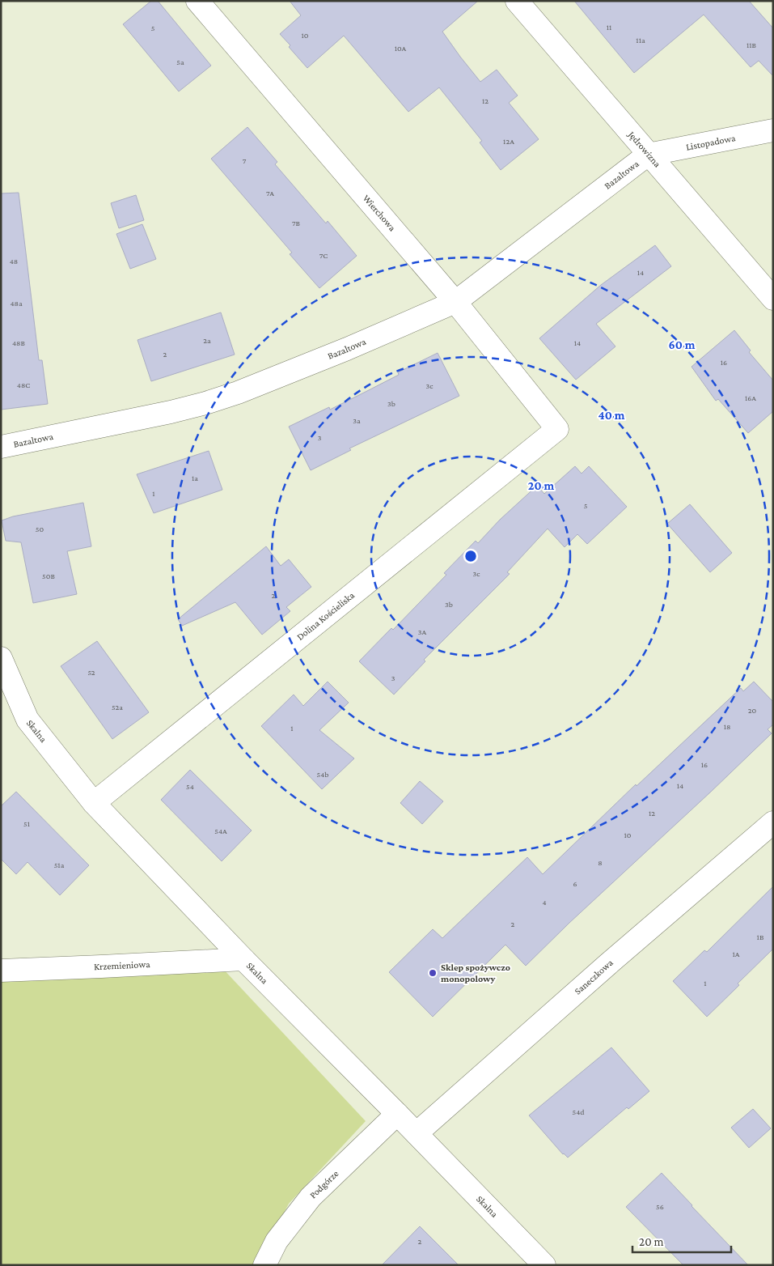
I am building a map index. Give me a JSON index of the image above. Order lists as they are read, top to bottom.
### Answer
{
  "streets": {
    "street": [
      "Listopadowa",
      "Jędrowizna",
      "Bazaltowa",
      "Wierchowa",
      "Dolina Kościeliska",
      "Skalna",
      "Krzemieniowa",
      "Saneczkowa",
      "Podgórze"
    ]
  },
  "crossings": [
    ["Listopadowa", "Jędrowizna"],
    ["Listopadowa", "Bazaltowa"],
    ["Jędrowizna", "Bazaltowa"],
    ["Bazaltowa", "Wierchowa"],
    ["Wierchowa", "Dolina Kościeliska"],
    ["Dolina Kościeliska", "Skalna"],
    ["Skalna", "Krzemieniowa"],
    ["Skalna", "Saneczkowa"],
    ["Skalna", "Podgórze"]
  ],
  "places": ["Sklep spożywczo monopolowy"],
  "house_numbers": [
    "11",
    "5",
    "10",
    "11a",
    "11B",
    "10A",
    "5a",
    "12",
    "12A",
    "7",
    "7A",
    "7B",
    "7C",
    "48",
    "14",
    "48a",
    "2a",
    "48B",
    "14",
    "2",
    "16",
    "48C",
    "3c",
    "16A",
    "3b",
    "3a",
    "3",
    "1a",
    "1",
    "5",
    "50",
    "3c",
    "50B",
    "2",
    "3b",
    "3A",
    "52",
    "3",
    "52a",
    "20",
    "18",
    "1",
    "16",
    "54b",
    "14",
    "54",
    "12",
    "51",
    "54A",
    "10",
    "8",
    "51a",
    "6",
    "4",
    "2",
    "1B",
    "1A",
    "1",
    "54d",
    "56",
    "2"
  ],
  "scale_bar": "20 m",
  "rings": ["60 m", "40 m", "20 m"]
}
